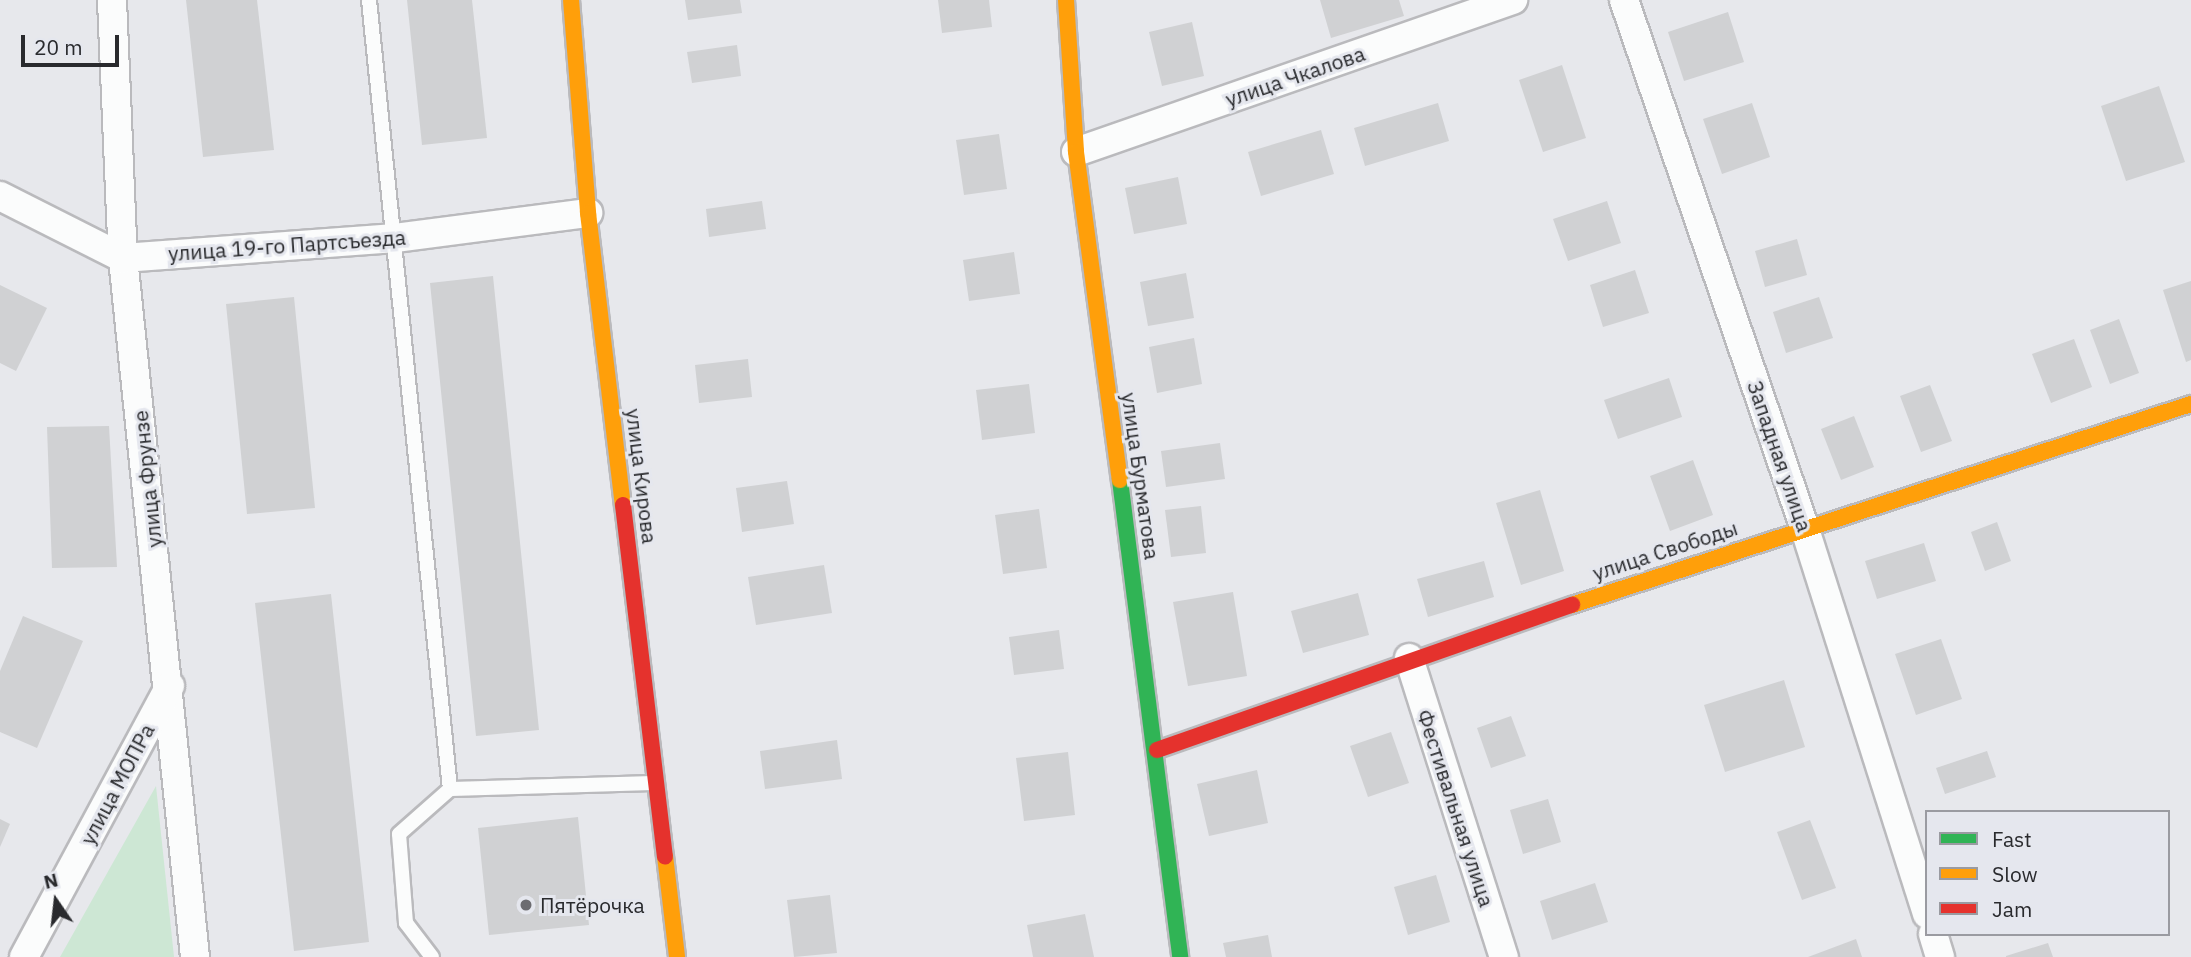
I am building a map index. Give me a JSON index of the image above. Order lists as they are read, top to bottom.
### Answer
{
  "streets": {
    "street": [
      "улица Чкалова",
      "улица 19-го Партсъезда",
      "Западная улица",
      "улица Кирова",
      "улица Бурматова",
      "улица Фрунзе",
      "улица Свободы",
      "улица МОПРа",
      "Фестивальная улица"
    ]
  },
  "crossings": [
    ["улица Чкалова", "улица Бурматова"],
    ["улица 19-го Партсъезда", "улица Кирова"],
    ["улица 19-го Партсъезда", "улица Фрунзе"],
    ["Западная улица", "улица Свободы"],
    ["улица Бурматова", "улица Свободы"],
    ["улица Фрунзе", "улица МОПРа"],
    ["улица Свободы", "Фестивальная улица"]
  ],
  "places": ["Пятёрочка"],
  "legend": ["Fast", "Slow", "Jam"],
  "scale_bar": "20 m",
  "north": "top"
}
